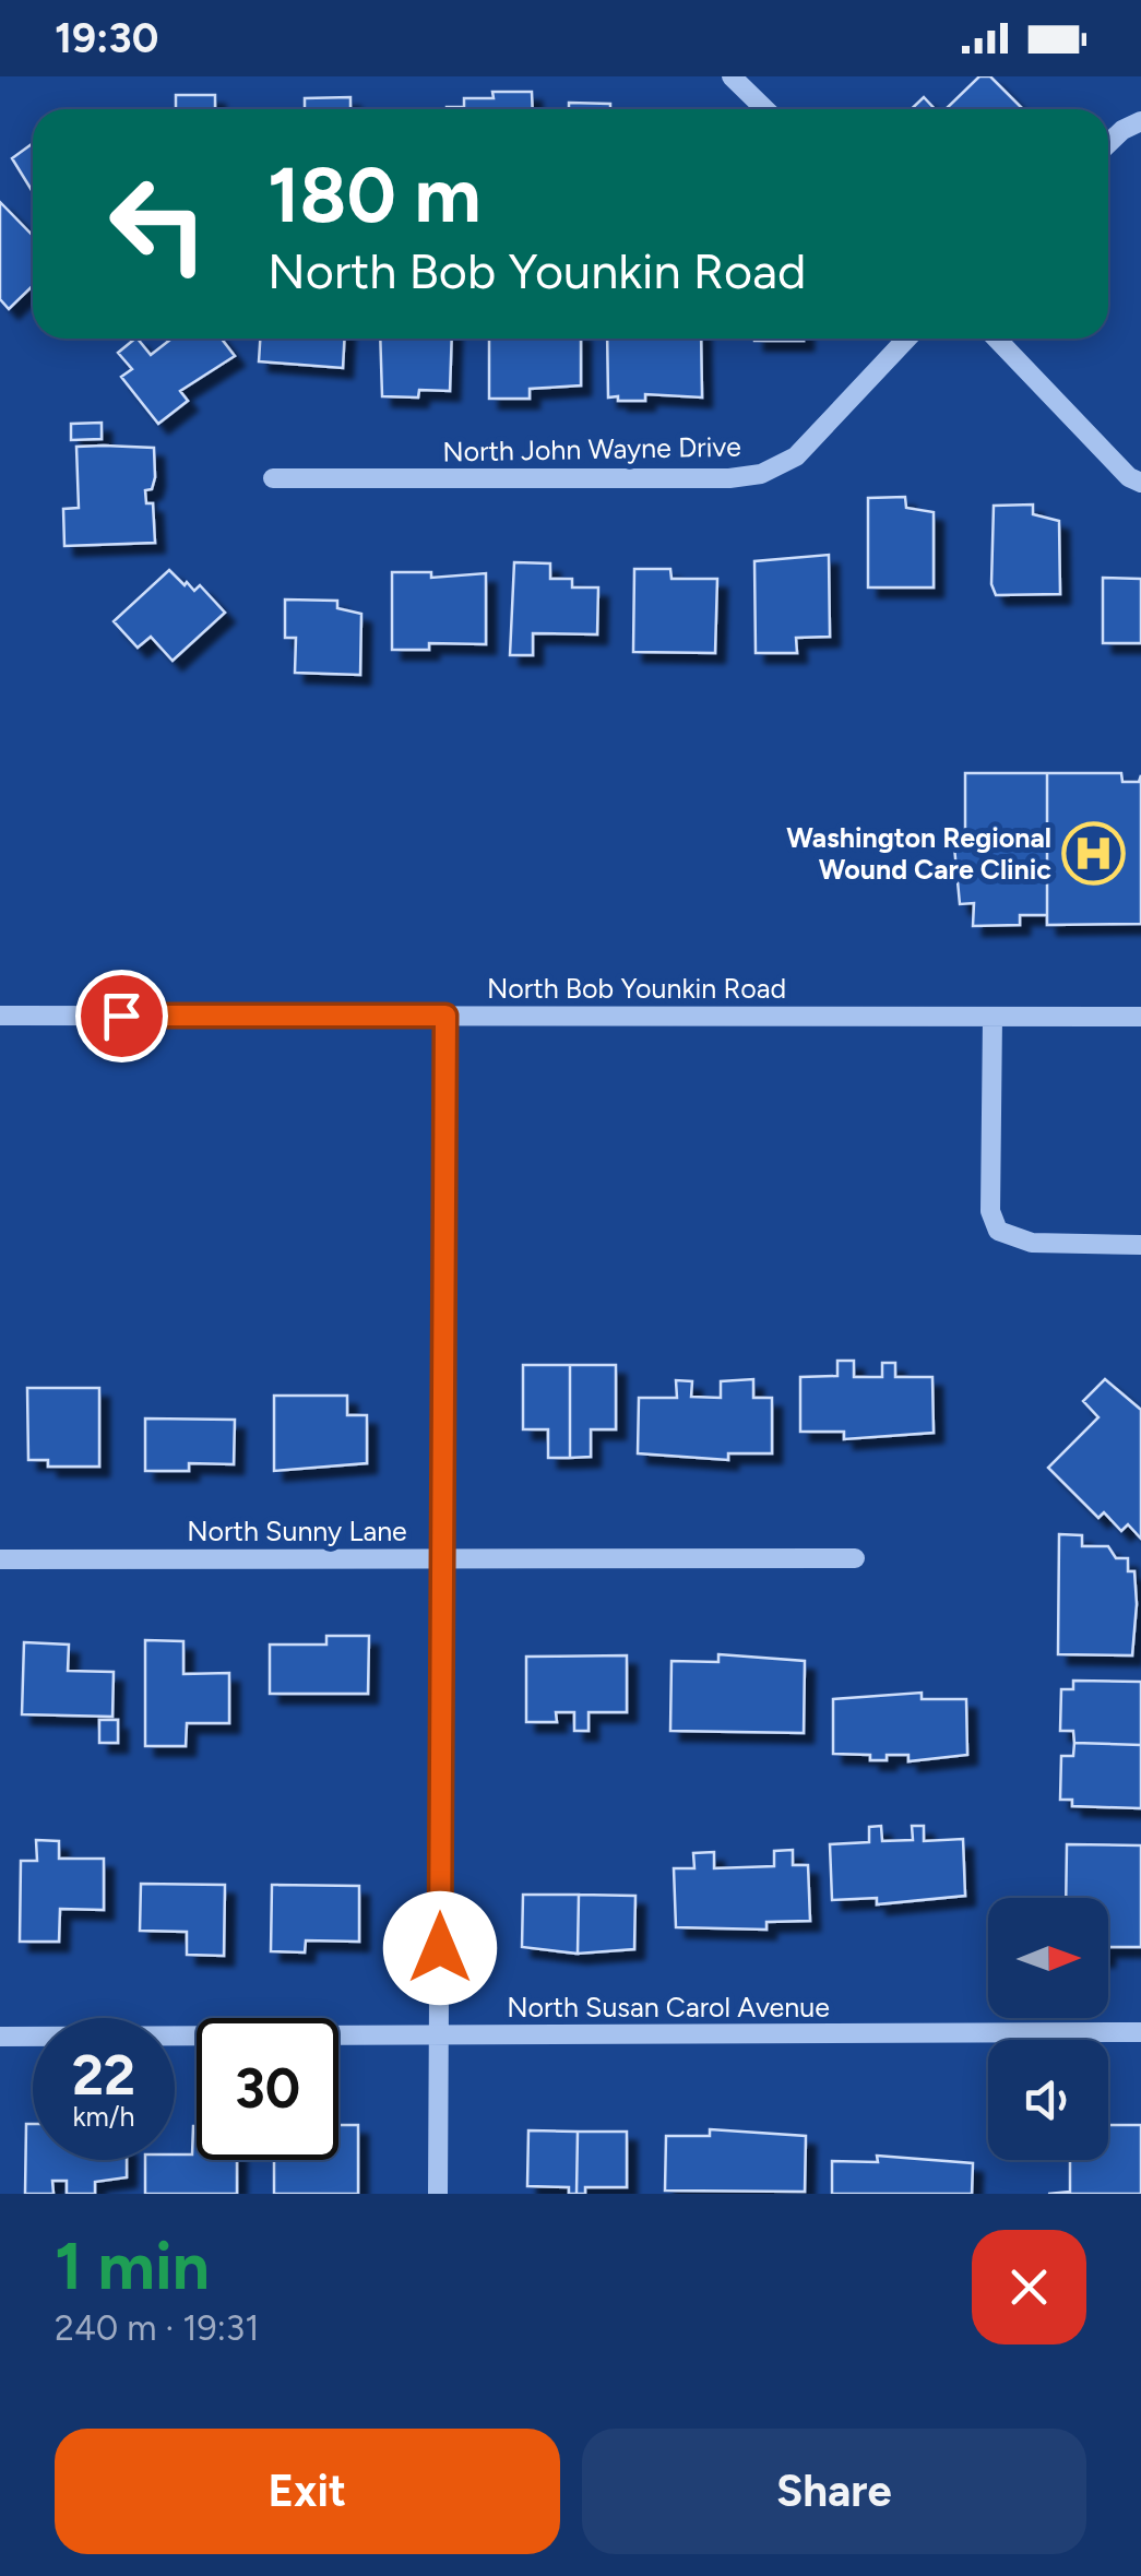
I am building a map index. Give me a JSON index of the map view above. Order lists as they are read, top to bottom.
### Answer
{
  "streets": {
    "street": [
      "North John Wayne Drive",
      "North Bob Younkin Road",
      "North Sunny Lane",
      "North Susan Carol Avenue"
    ]
  },
  "places": {
    "hospital": ["Washington Regional Wound Care Clinic"]
  },
  "north": "right",
  "page": {
    "status": "19:30",
    "turn": ["180 m", "North Bob Younkin Road"],
    "speed": "22 km/h",
    "limit": "30",
    "heading": ["1 min", "240 m · 19:31"],
    "buttons": ["Exit", "Share"]
  }
}
